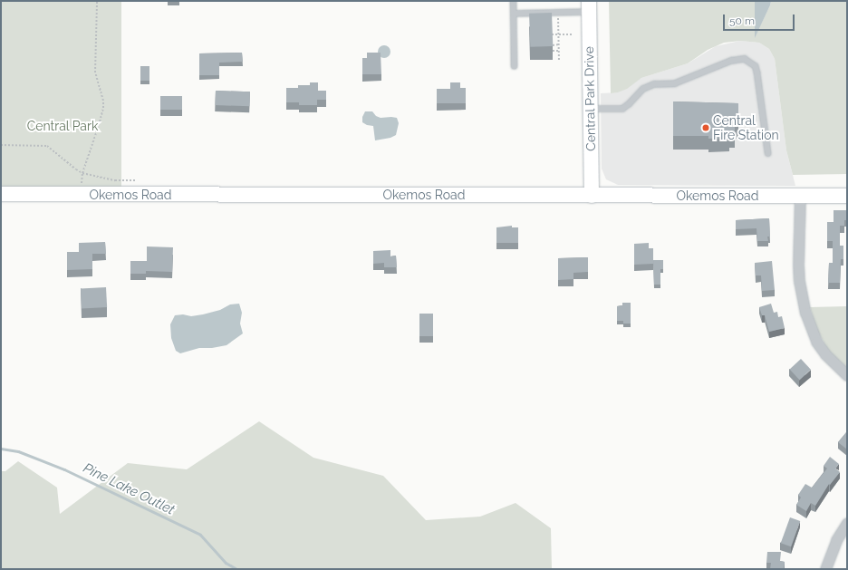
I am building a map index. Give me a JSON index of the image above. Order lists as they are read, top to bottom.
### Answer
{
  "streets": {
    "street": ["Central Park Drive", "Okemos Road"]
  },
  "crossings": [
    ["Central Park Drive", "Okemos Road"]
  ],
  "water": ["Pine Lake Outlet"],
  "parks": ["Central Park"],
  "places": ["Central Fire Station"],
  "scale_bar": "50 m"
}
